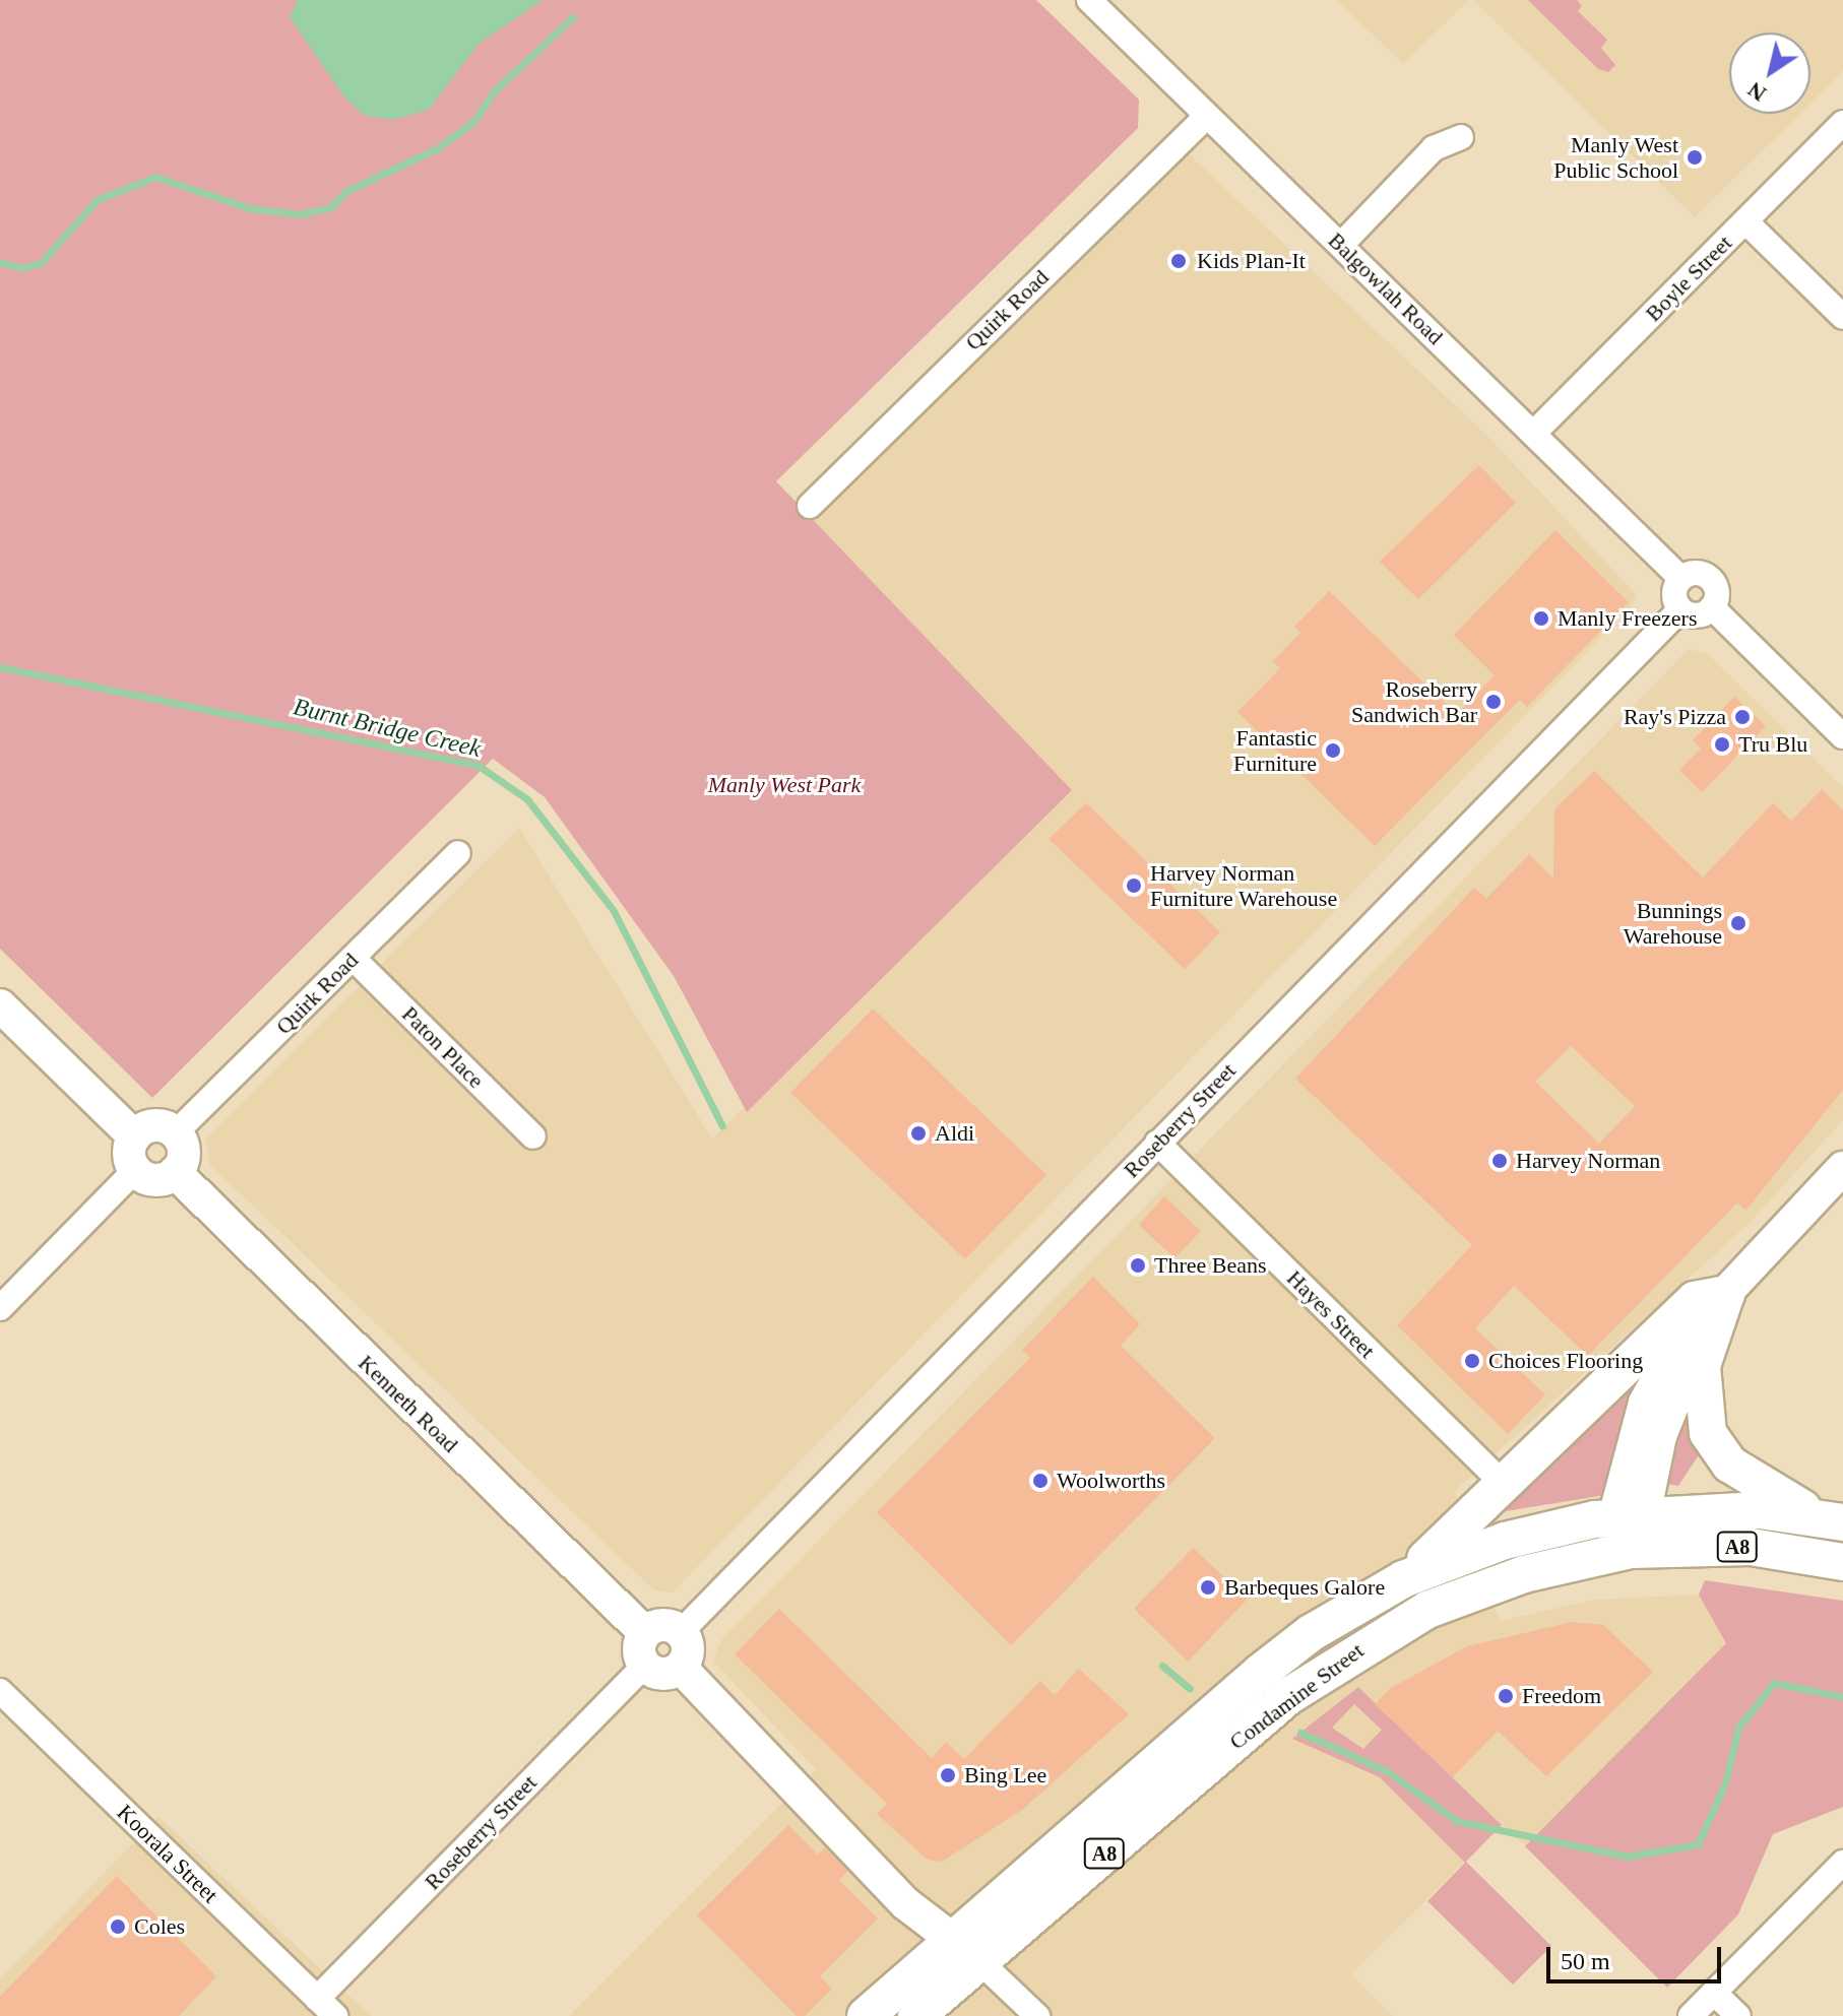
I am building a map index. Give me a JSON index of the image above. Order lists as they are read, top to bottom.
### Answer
{
  "streets": {
    "highway": ["A8", "Condamine Street"],
    "main road": ["Kenneth Road"],
    "street": [
      "Boyle Street",
      "Balgowlah Road",
      "Quirk Road",
      "Paton Place",
      "Roseberry Street",
      "Hayes Street",
      "Koorala Street"
    ]
  },
  "crossings": [
    ["Boyle Street", "Balgowlah Road"],
    ["Balgowlah Road", "Quirk Road"],
    ["Balgowlah Road", "Roseberry Street"],
    ["Quirk Road", "Paton Place"],
    ["Quirk Road", "Kenneth Road"],
    ["Roseberry Street", "Hayes Street"],
    ["Roseberry Street", "Kenneth Road"],
    ["Roseberry Street", "Koorala Street"],
    ["A8", "Condamine Street"]
  ],
  "water": ["Burnt Bridge Creek"],
  "parks": ["Manly West Park"],
  "places": [
    "Manly West Public School",
    "Kids Plan-It",
    "Manly Freezers",
    "Roseberry Sandwich Bar",
    "Ray's Pizza",
    "Tru Blu",
    "Fantastic Furniture",
    "Harvey Norman Furniture Warehouse",
    "Bunnings Warehouse",
    "Aldi",
    "Harvey Norman",
    "Three Beans",
    "Choices Flooring",
    "Woolworths",
    "Barbeques Galore",
    "Freedom",
    "Bing Lee",
    "Coles"
  ],
  "scale_bar": "50 m",
  "north": "bottom left"
}
